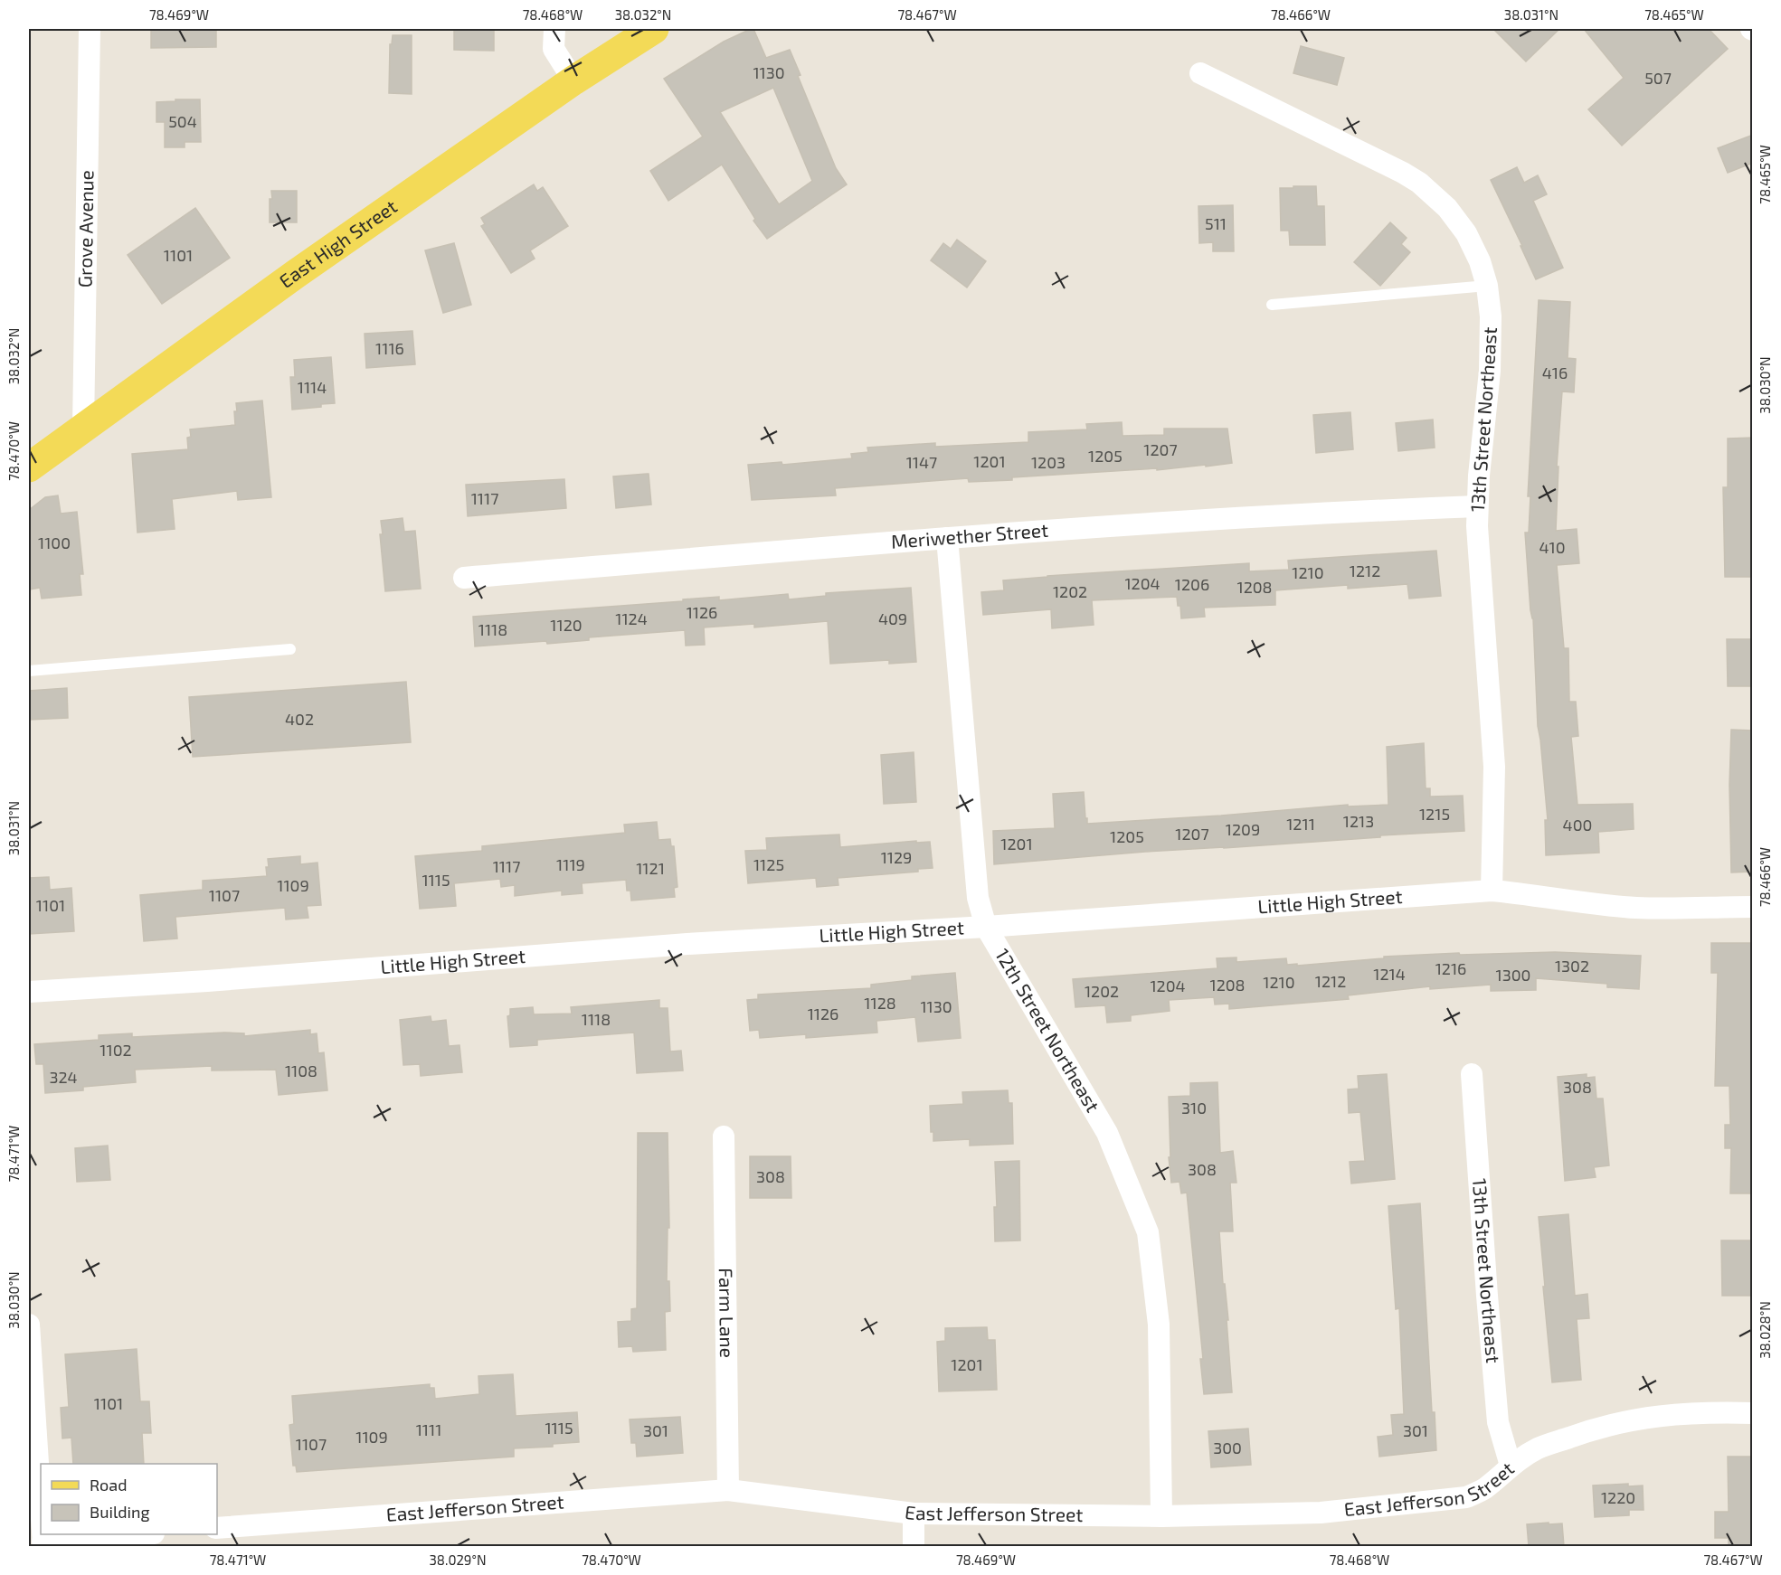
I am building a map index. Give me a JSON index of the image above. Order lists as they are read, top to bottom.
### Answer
{
  "streets": {
    "main road": ["East High Street"],
    "street": [
      "Grove Avenue",
      "13th Street Northeast",
      "Meriwether Street",
      "Little High Street",
      "12th Street Northeast",
      "Farm Lane",
      "East Jefferson Street"
    ]
  },
  "crossings": [
    ["Grove Avenue", "East High Street"],
    ["13th Street Northeast", "Meriwether Street"],
    ["13th Street Northeast", "Little High Street"],
    ["13th Street Northeast", "East Jefferson Street"],
    ["Meriwether Street", "12th Street Northeast"],
    ["Little High Street", "12th Street Northeast"],
    ["12th Street Northeast", "East Jefferson Street"],
    ["Farm Lane", "East Jefferson Street"]
  ],
  "house_numbers": [
    "1130",
    "507",
    "504",
    "511",
    "1101",
    "1116",
    "416",
    "1114",
    "1207",
    "1205",
    "1201",
    "1147",
    "1203",
    "1117",
    "1100",
    "410",
    "1212",
    "1210",
    "1204",
    "1206",
    "1208",
    "1202",
    "1126",
    "1124",
    "409",
    "1120",
    "1118",
    "402",
    "1215",
    "1213",
    "1211",
    "400",
    "1209",
    "1207",
    "1205",
    "1201",
    "1129",
    "1119",
    "1125",
    "1117",
    "1121",
    "1115",
    "1109",
    "1107",
    "1101",
    "1302",
    "1216",
    "1214",
    "1300",
    "1212",
    "1210",
    "1208",
    "1204",
    "1202",
    "1128",
    "1130",
    "1126",
    "1118",
    "1102",
    "1108",
    "324",
    "308",
    "310",
    "308",
    "308",
    "1201",
    "1101",
    "1115",
    "1111",
    "301",
    "301",
    "1109",
    "1107",
    "300",
    "1220"
  ],
  "legend": ["Road", "Building"],
  "coordinates": [
    "78.469°W",
    "78.468°W",
    "38.032°N",
    "78.467°W",
    "78.466°W",
    "38.031°N",
    "78.465°W",
    "38.030°N",
    "78.470°W",
    "78.471°W",
    "38.028°N",
    "38.029°N"
  ]
}
